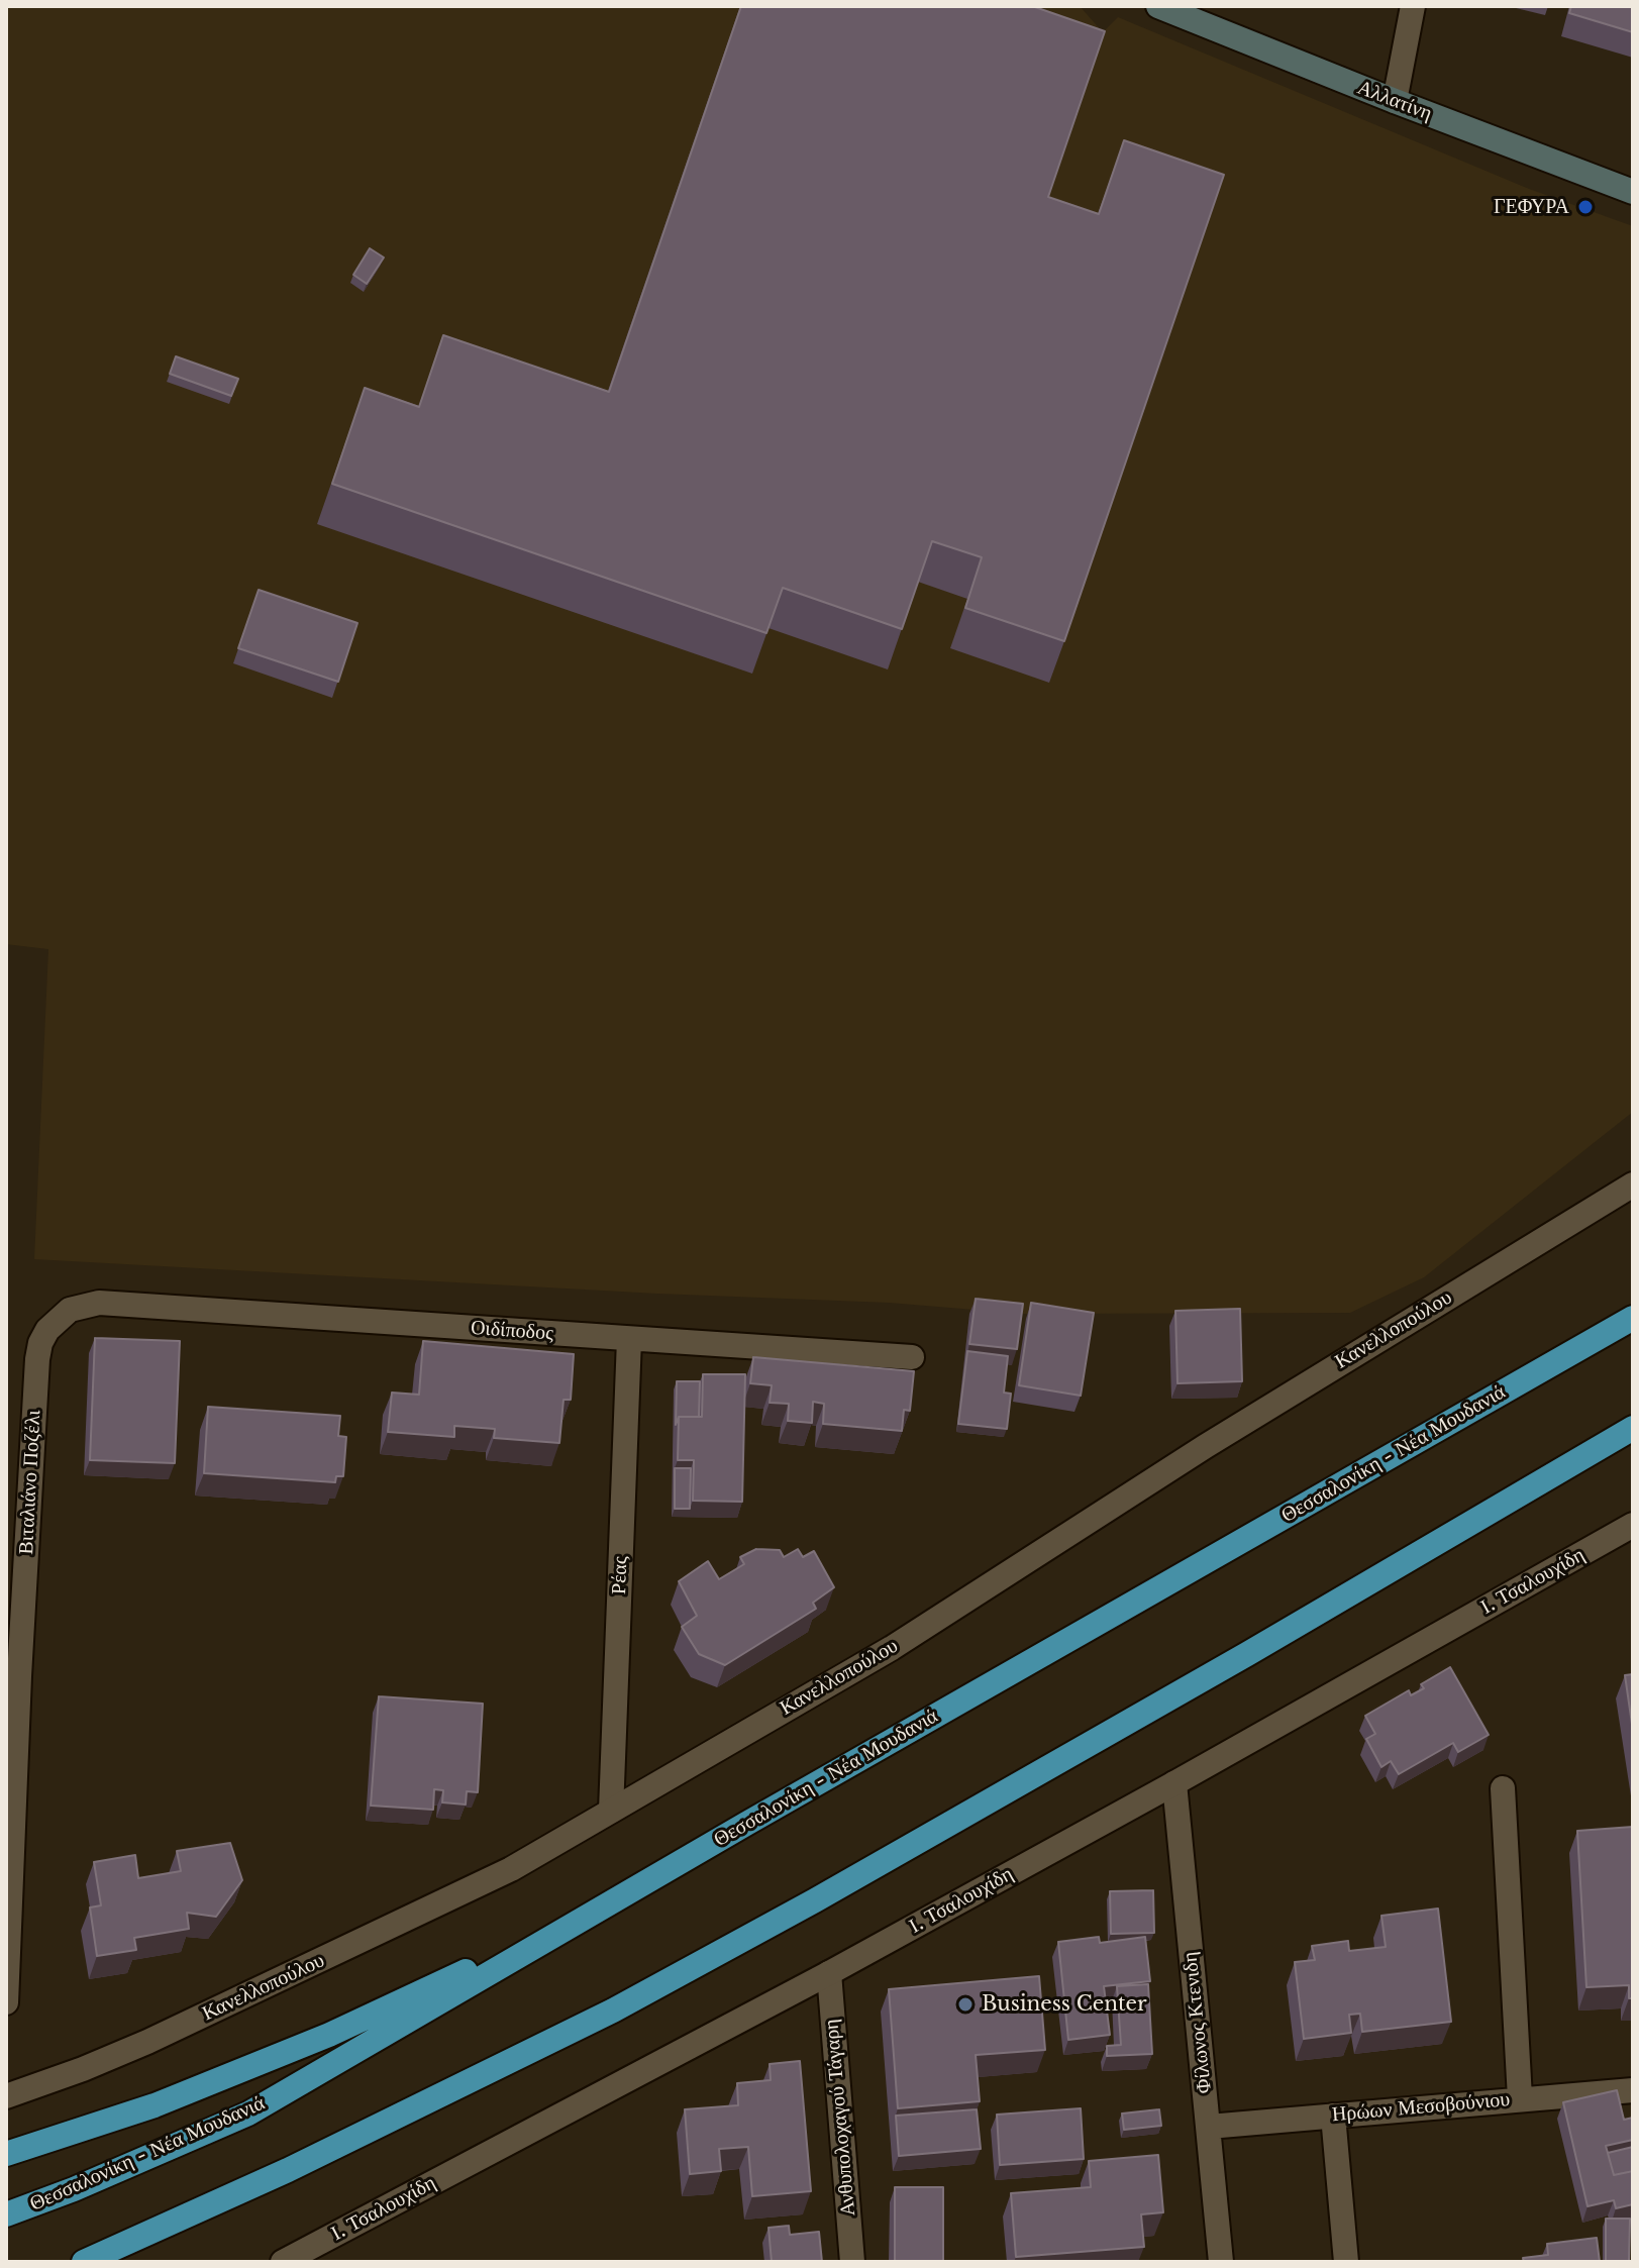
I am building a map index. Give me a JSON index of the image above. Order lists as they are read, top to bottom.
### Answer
{
  "streets": {
    "highway": ["Θεσσαλονίκη - Νέα Μουδανιά"],
    "main road": ["Αλλατίνη"],
    "street": [
      "Κανελλοπούλου",
      "Οιδίποδος",
      "Βιταλιάνο Ποζέλι",
      "Ρέας",
      "Ι. Τσαλουχίδη",
      "Φίλωνος Κτενιδη",
      "Ηρώων Μεσοβούνιου",
      "Ανθυπολοχαγού Τάγαρη"
    ]
  },
  "crossings": [
    ["Κανελλοπούλου", "Ρέας"],
    ["Οιδίποδος", "Βιταλιάνο Ποζέλι"],
    ["Οιδίποδος", "Ρέας"],
    ["Ι. Τσαλουχίδη", "Φίλωνος Κτενιδη"],
    ["Ι. Τσαλουχίδη", "Ανθυπολοχαγού Τάγαρη"],
    ["Φίλωνος Κτενιδη", "Ηρώων Μεσοβούνιου"]
  ],
  "places": ["ΓΕΦΥΡΑ", "Business Center"]
}
